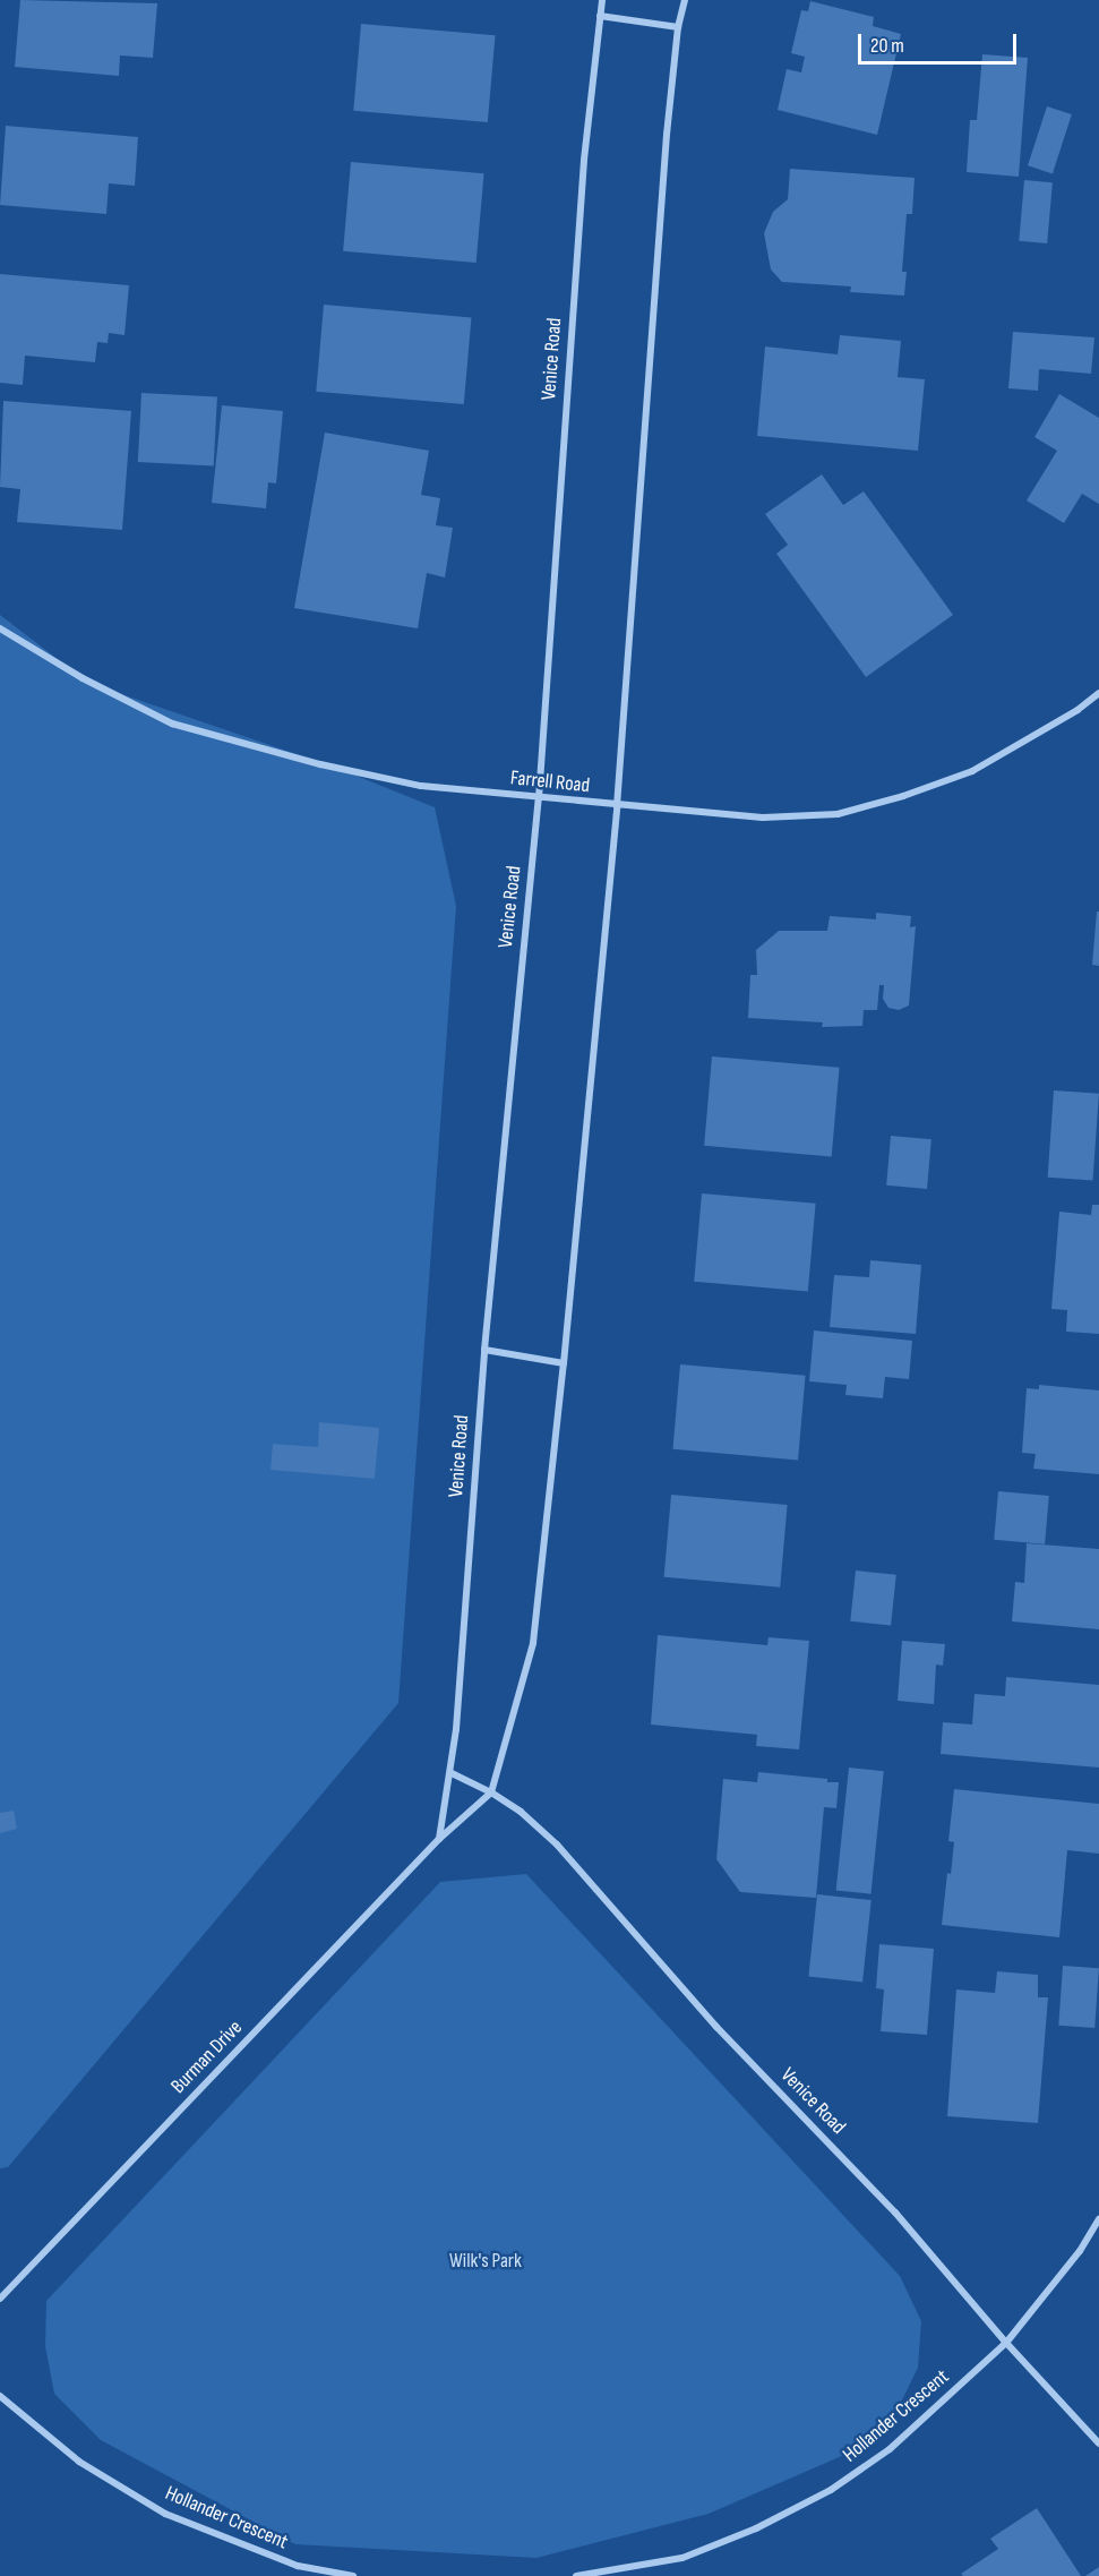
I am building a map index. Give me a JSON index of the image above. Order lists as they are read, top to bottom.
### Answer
{
  "streets": {
    "street": [
      "Venice Road",
      "Farrell Road",
      "Burman Drive",
      "Hollander Crescent"
    ]
  },
  "crossings": [
    ["Venice Road", "Farrell Road"],
    ["Venice Road", "Burman Drive"],
    ["Venice Road", "Hollander Crescent"]
  ],
  "parks": ["Wilk's Park"],
  "scale_bar": "20 m"
}
